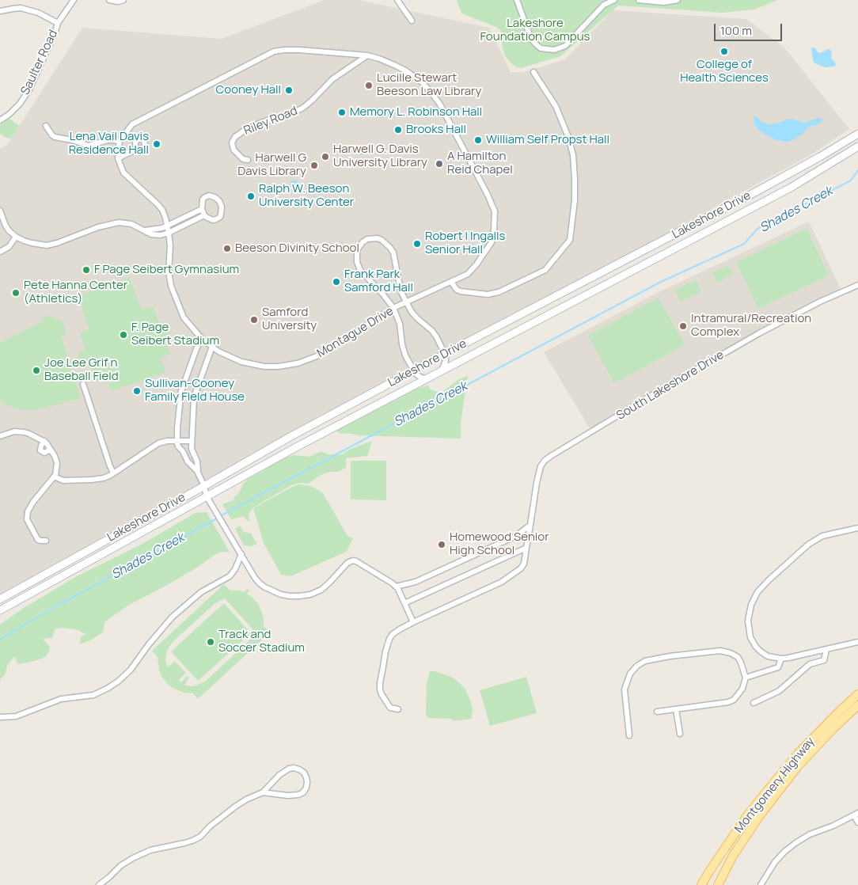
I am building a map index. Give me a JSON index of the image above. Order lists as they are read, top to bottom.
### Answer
{
  "streets": {
    "main road": ["Lakeshore Drive", "Montgomery Highway"],
    "street": [
      "Saulter Road",
      "Riley Road",
      "Montague Drive",
      "South Lakeshore Drive"
    ]
  },
  "crossings": [
    ["Riley Road", "Montague Drive"]
  ],
  "water": ["Shades Creek"],
  "parks": ["Lakeshore Foundation Campus"],
  "places": [
    "College of Health Sciences",
    "Lucille Stewart Beeson Law Library",
    "Cooney Hall",
    "Memory L. Robinson Hall",
    "Brooks Hall",
    "William Self Propst Hall",
    "Lena Vail Davis Residence Hall",
    "Harwell G. Davis University Library",
    "A Hamilton Reid Chapel",
    "Harwell G Davis Library",
    "Ralph W. Beeson University Center",
    "Robert I Ingalls Senior Hall",
    "Beeson Divinity School",
    "F Page Seibert Gymnasium",
    "Frank Park Samford Hall",
    "Pete Hanna Center (Athletics)",
    "Samford University",
    "Intramural/Recreation Complex",
    "F. Page Seibert Stadium",
    "Joe Lee Grif n Baseball Field",
    "Sullivan-Cooney Family Field House",
    "Homewood Senior High School",
    "Track and Soccer Stadium"
  ],
  "scale_bar": "100 m"
}
